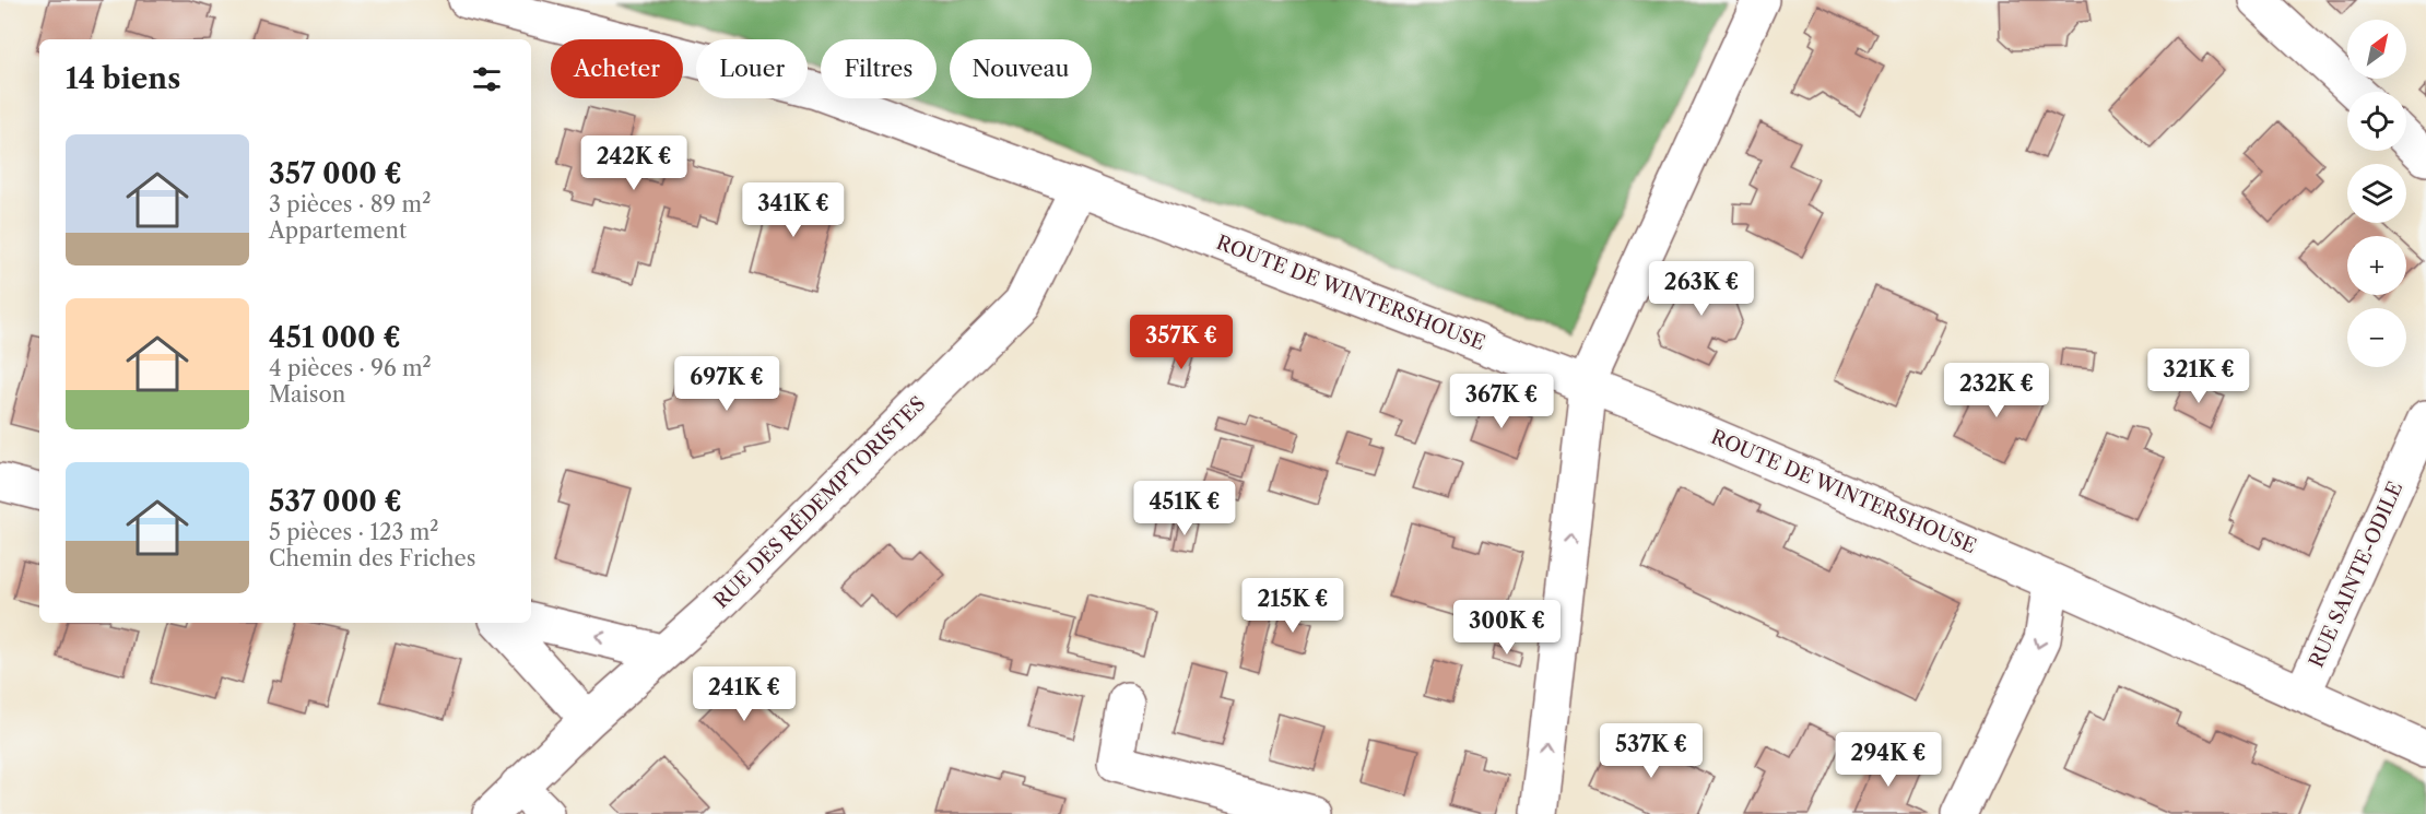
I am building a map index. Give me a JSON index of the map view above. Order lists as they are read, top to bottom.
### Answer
{
  "streets": {
    "street": ["ROUTE DE WINTERSHOUSE", "RUE DES RÉDEMPTORISTES", "RUE SAINTE-ODILE"]
  },
  "crossings": [
    ["ROUTE DE WINTERSHOUSE", "RUE DES RÉDEMPTORISTES"],
    ["ROUTE DE WINTERSHOUSE", "RUE SAINTE-ODILE"]
  ],
  "north": "top right",
  "page": {
    "map_buttons": ["+", "−"],
    "chip": [
      "Acheter",
      "Louer",
      "Filtres",
      "Nouveau"
    ],
    "heading": "14 biens",
    "list": [
      {
        "name": "357 000 €",
        "note": "3 pièces · 89 m² · Appartement"
      },
      {
        "name": "451 000 €",
        "note": "4 pièces · 96 m² · Maison"
      },
      {
        "name": "537 000 €",
        "note": "5 pièces · 123 m² · Chemin des Friches"
      }
    ],
    "price": [
      "242K €",
      "341K €",
      "263K €",
      "357K €",
      "321K €",
      "697K €",
      "232K €",
      "367K €",
      "451K €",
      "215K €",
      "300K €",
      "241K €",
      "537K €",
      "294K €"
    ]
  }
}
